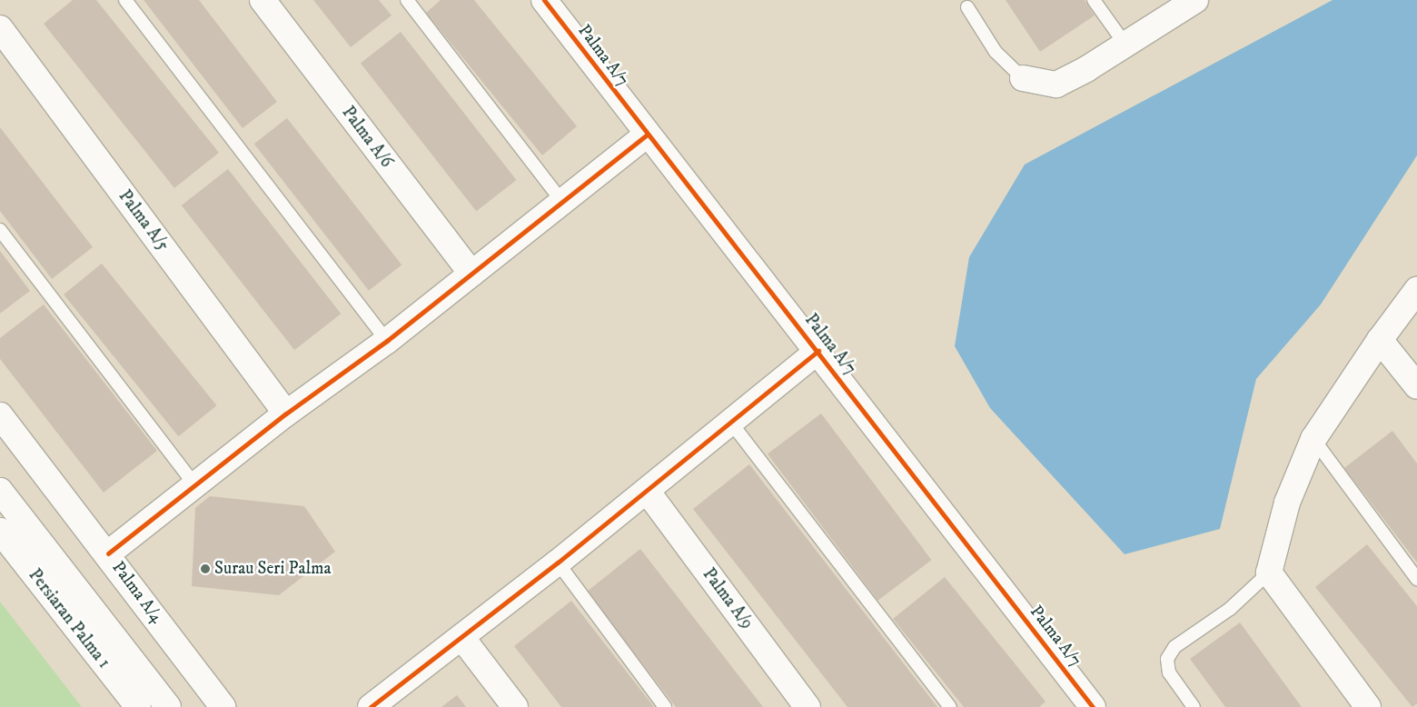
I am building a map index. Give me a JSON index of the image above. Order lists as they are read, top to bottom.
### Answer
{
  "streets": {
    "street": [
      "Palma A/7",
      "Palma A/6",
      "Palma A/5",
      "Palma A/4",
      "Palma A/9",
      "Persiaran Palma 1"
    ]
  },
  "places": ["Surau Seri Palma"]
}
